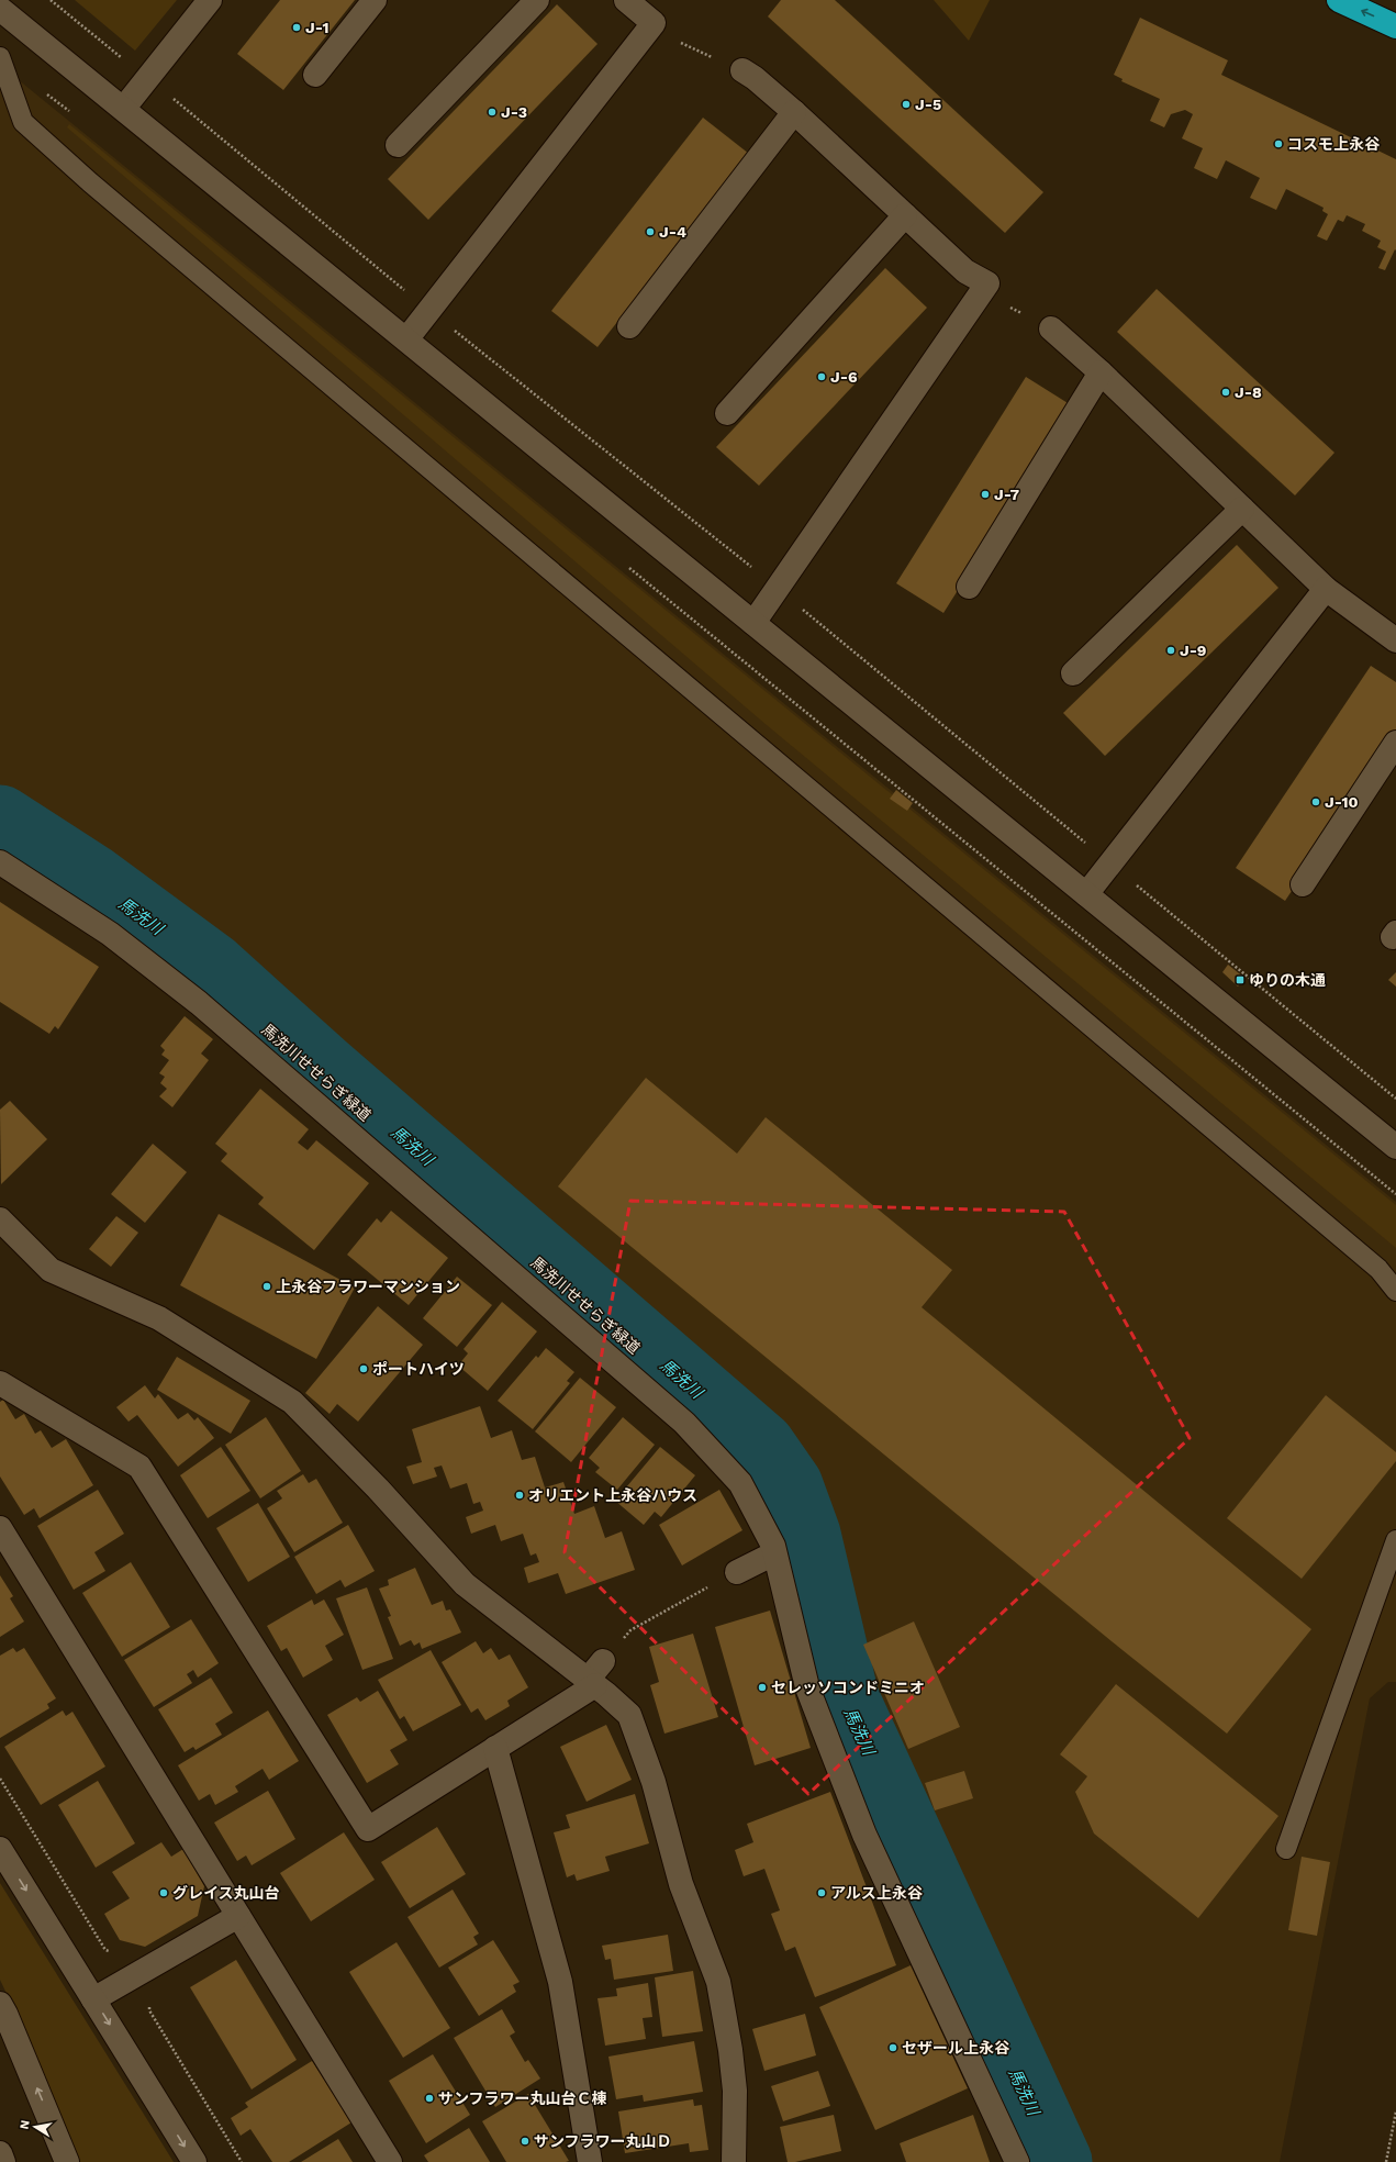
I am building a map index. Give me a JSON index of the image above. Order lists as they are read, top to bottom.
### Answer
{
  "water": ["馬洗川"],
  "places": {
    "other": [
      "J-1",
      "J-5",
      "J-3",
      "コスモ上永谷",
      "J-4",
      "J-6",
      "J-8",
      "J-7",
      "J-9",
      "J-10",
      "上永谷フラワーマンション",
      "ポートハイツ",
      "オリエント上永谷ハウス",
      "セレッソコンドミニオ",
      "グレイス丸山台",
      "アルス上永谷",
      "セザール上永谷",
      "サンフラワー丸山台Ｃ棟",
      "サンフラワー丸山Ｄ"
    ],
    "transit": ["ゆりの木通"]
  },
  "north": "left"
}
